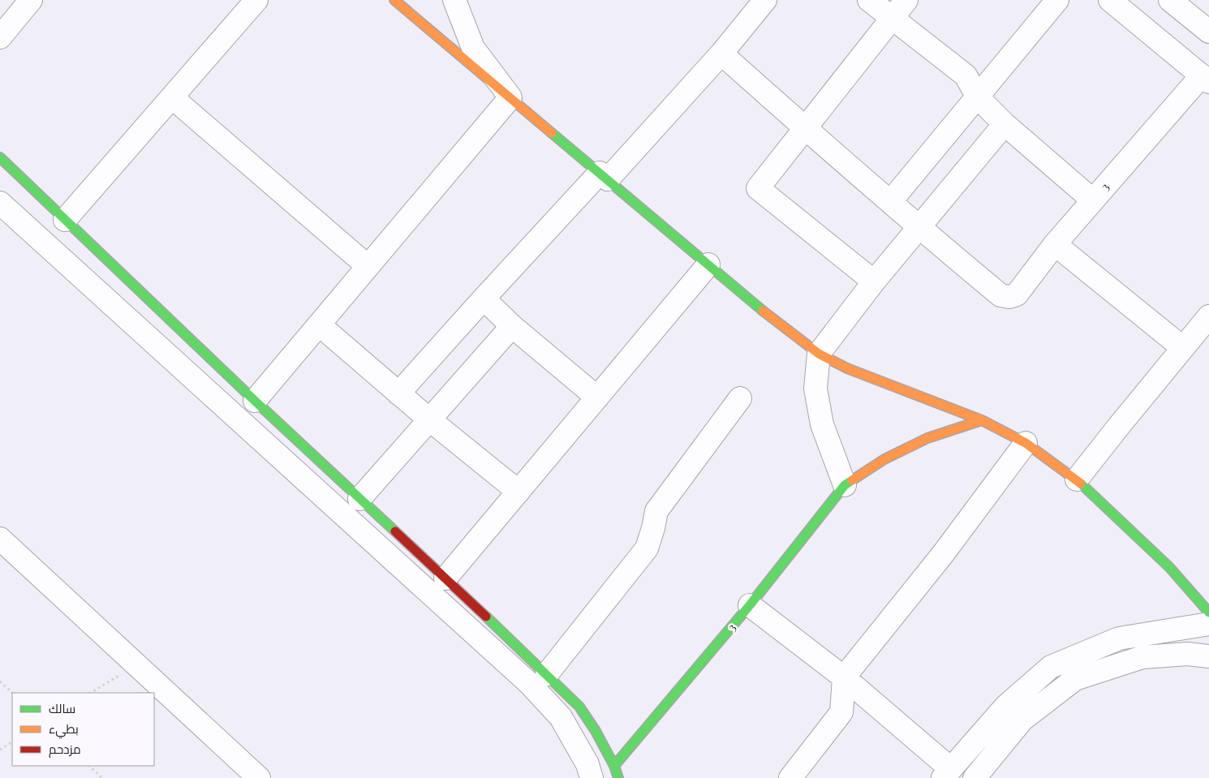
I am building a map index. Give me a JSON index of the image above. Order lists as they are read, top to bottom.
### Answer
{
  "streets": {
    "street": ["3"]
  },
  "legend": ["سالك", "بطيء", "مزدحم"]
}
